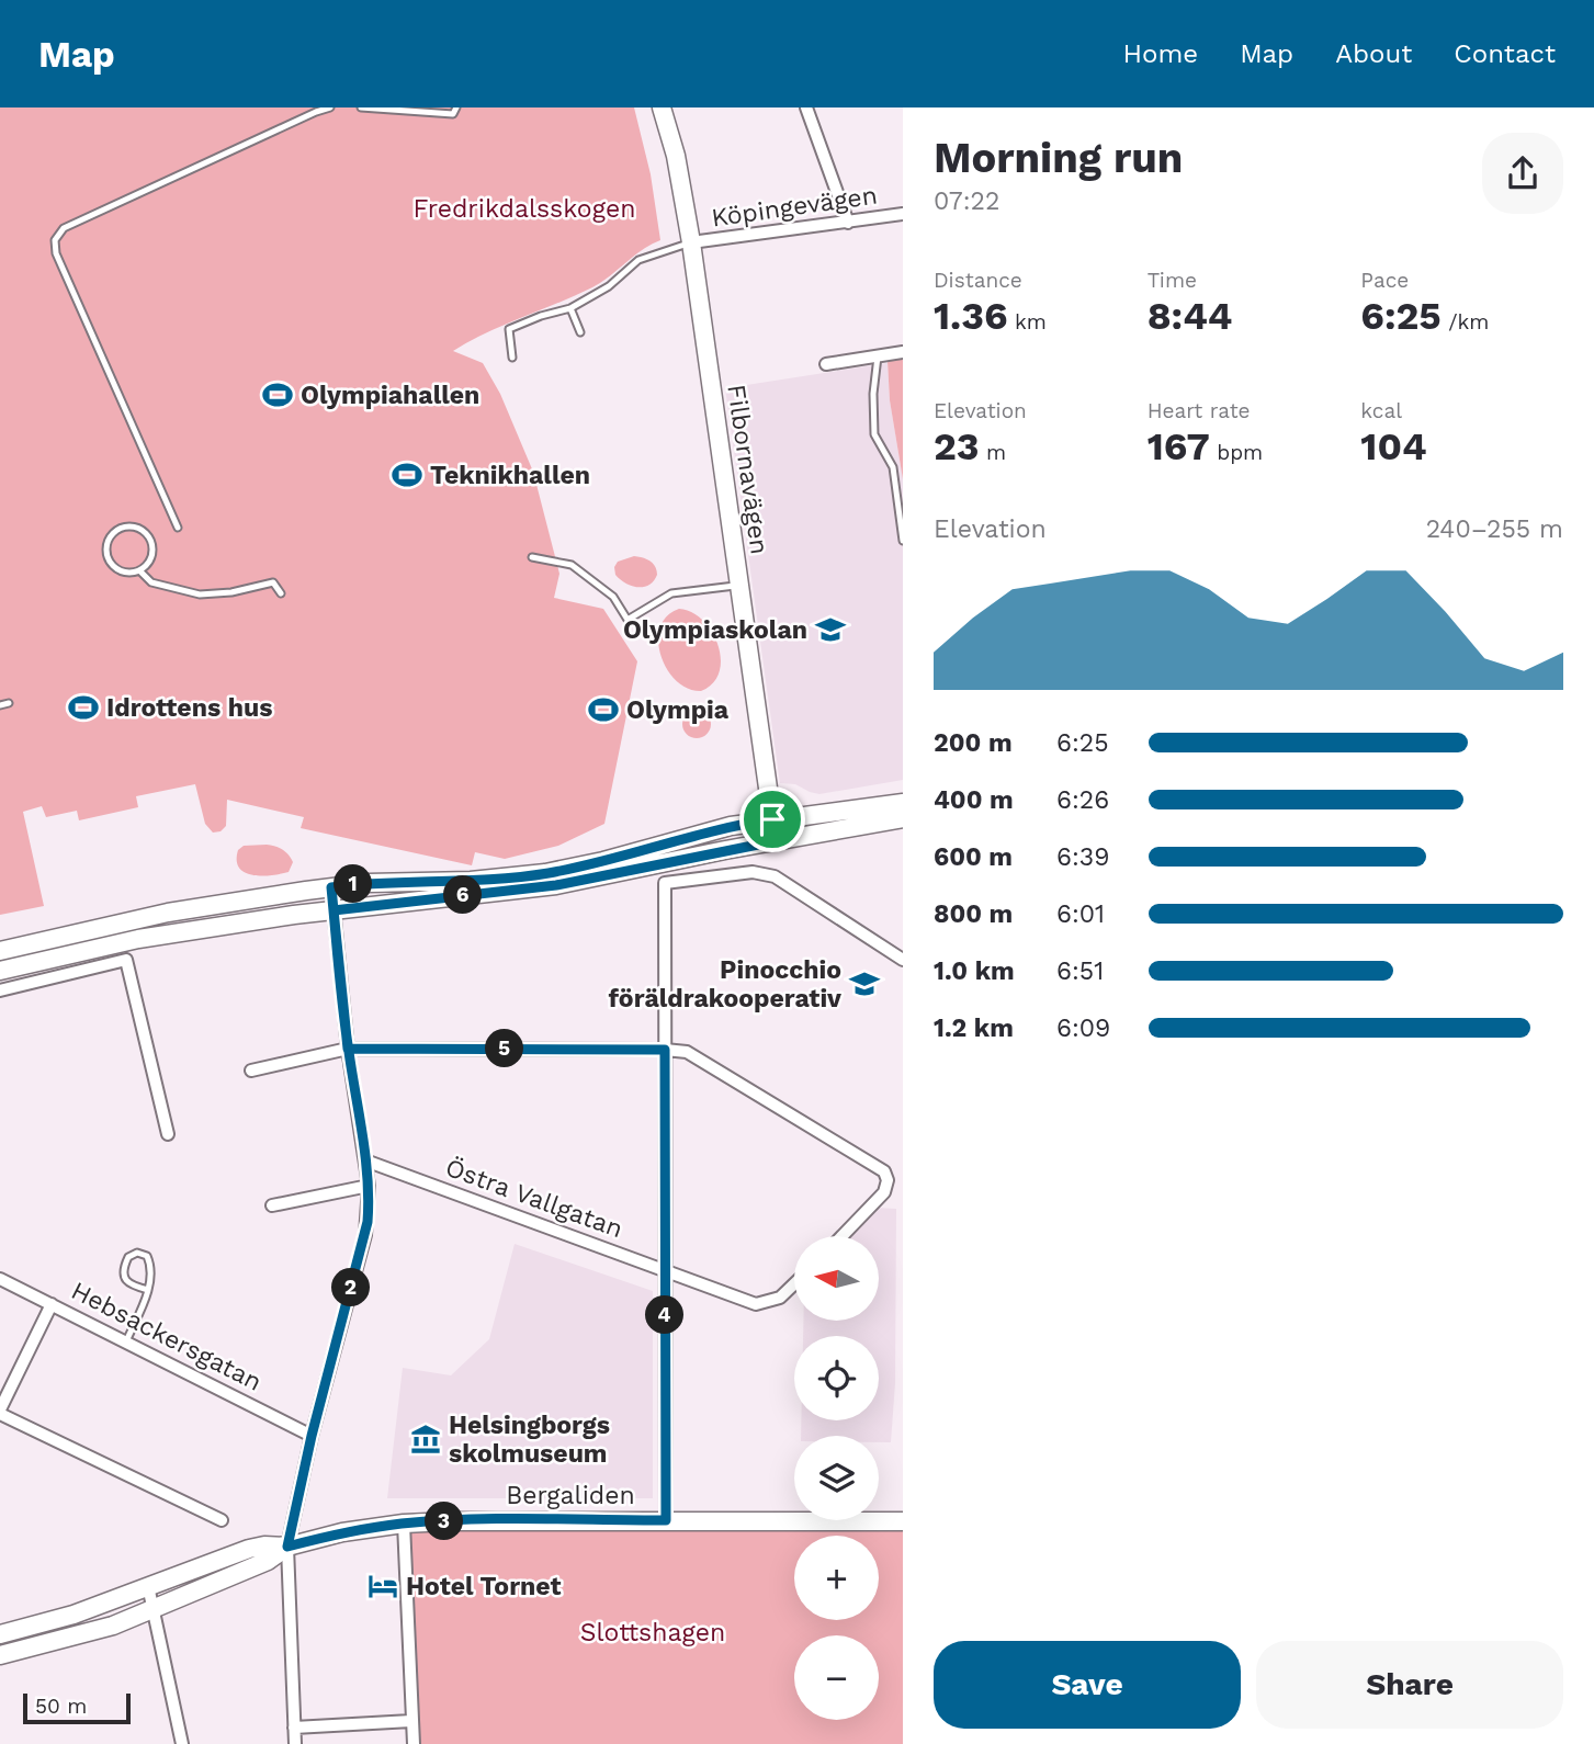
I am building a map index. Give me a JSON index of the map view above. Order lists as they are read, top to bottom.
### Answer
{
  "streets": {
    "street": [
      "Köpingevägen",
      "Filbornavägen",
      "Östra Vallgatan",
      "Hebsackersgatan",
      "Bergaliden"
    ]
  },
  "crossings": [
    ["Köpingevägen", "Filbornavägen"]
  ],
  "parks": ["Fredrikdalsskogen", "Slottshagen"],
  "places": {
    "sports": [
      "Olympiahallen",
      "Teknikhallen",
      "Idrottens hus",
      "Olympia"
    ],
    "school or university": ["Olympiaskolan", "Pinocchio föräldrakooperativ"],
    "museum": ["Helsingborgs skolmuseum"],
    "hotel": ["Hotel Tornet"]
  },
  "scale_bar": "50 m",
  "north": "left",
  "page": {
    "header": "Map",
    "nav": [
      "Home",
      "Map",
      "About",
      "Contact"
    ],
    "heading": ["Morning run", "07:22"],
    "stats": [
      ["Distance", "1.36 km"],
      ["Time", "8:44"],
      ["Pace", "6:25 /km"],
      ["Elevation", "23 m"],
      ["Heart rate", "167 bpm"],
      ["kcal", "104"]
    ],
    "chart": ["Elevation", "240–255 m"],
    "list": [
      {
        "name": "200 m",
        "note": "6:25"
      },
      {
        "name": "400 m",
        "note": "6:26"
      },
      {
        "name": "600 m",
        "note": "6:39"
      },
      {
        "name": "800 m",
        "note": "6:01"
      },
      {
        "name": "1.0 km",
        "note": "6:51"
      },
      {
        "name": "1.2 km",
        "note": "6:09"
      }
    ],
    "pins": [
      "1",
      "6",
      "5",
      "2",
      "4",
      "3"
    ],
    "map_buttons": ["+", "−"],
    "buttons": ["Save", "Share"],
    "scale": "50 m"
  }
}
